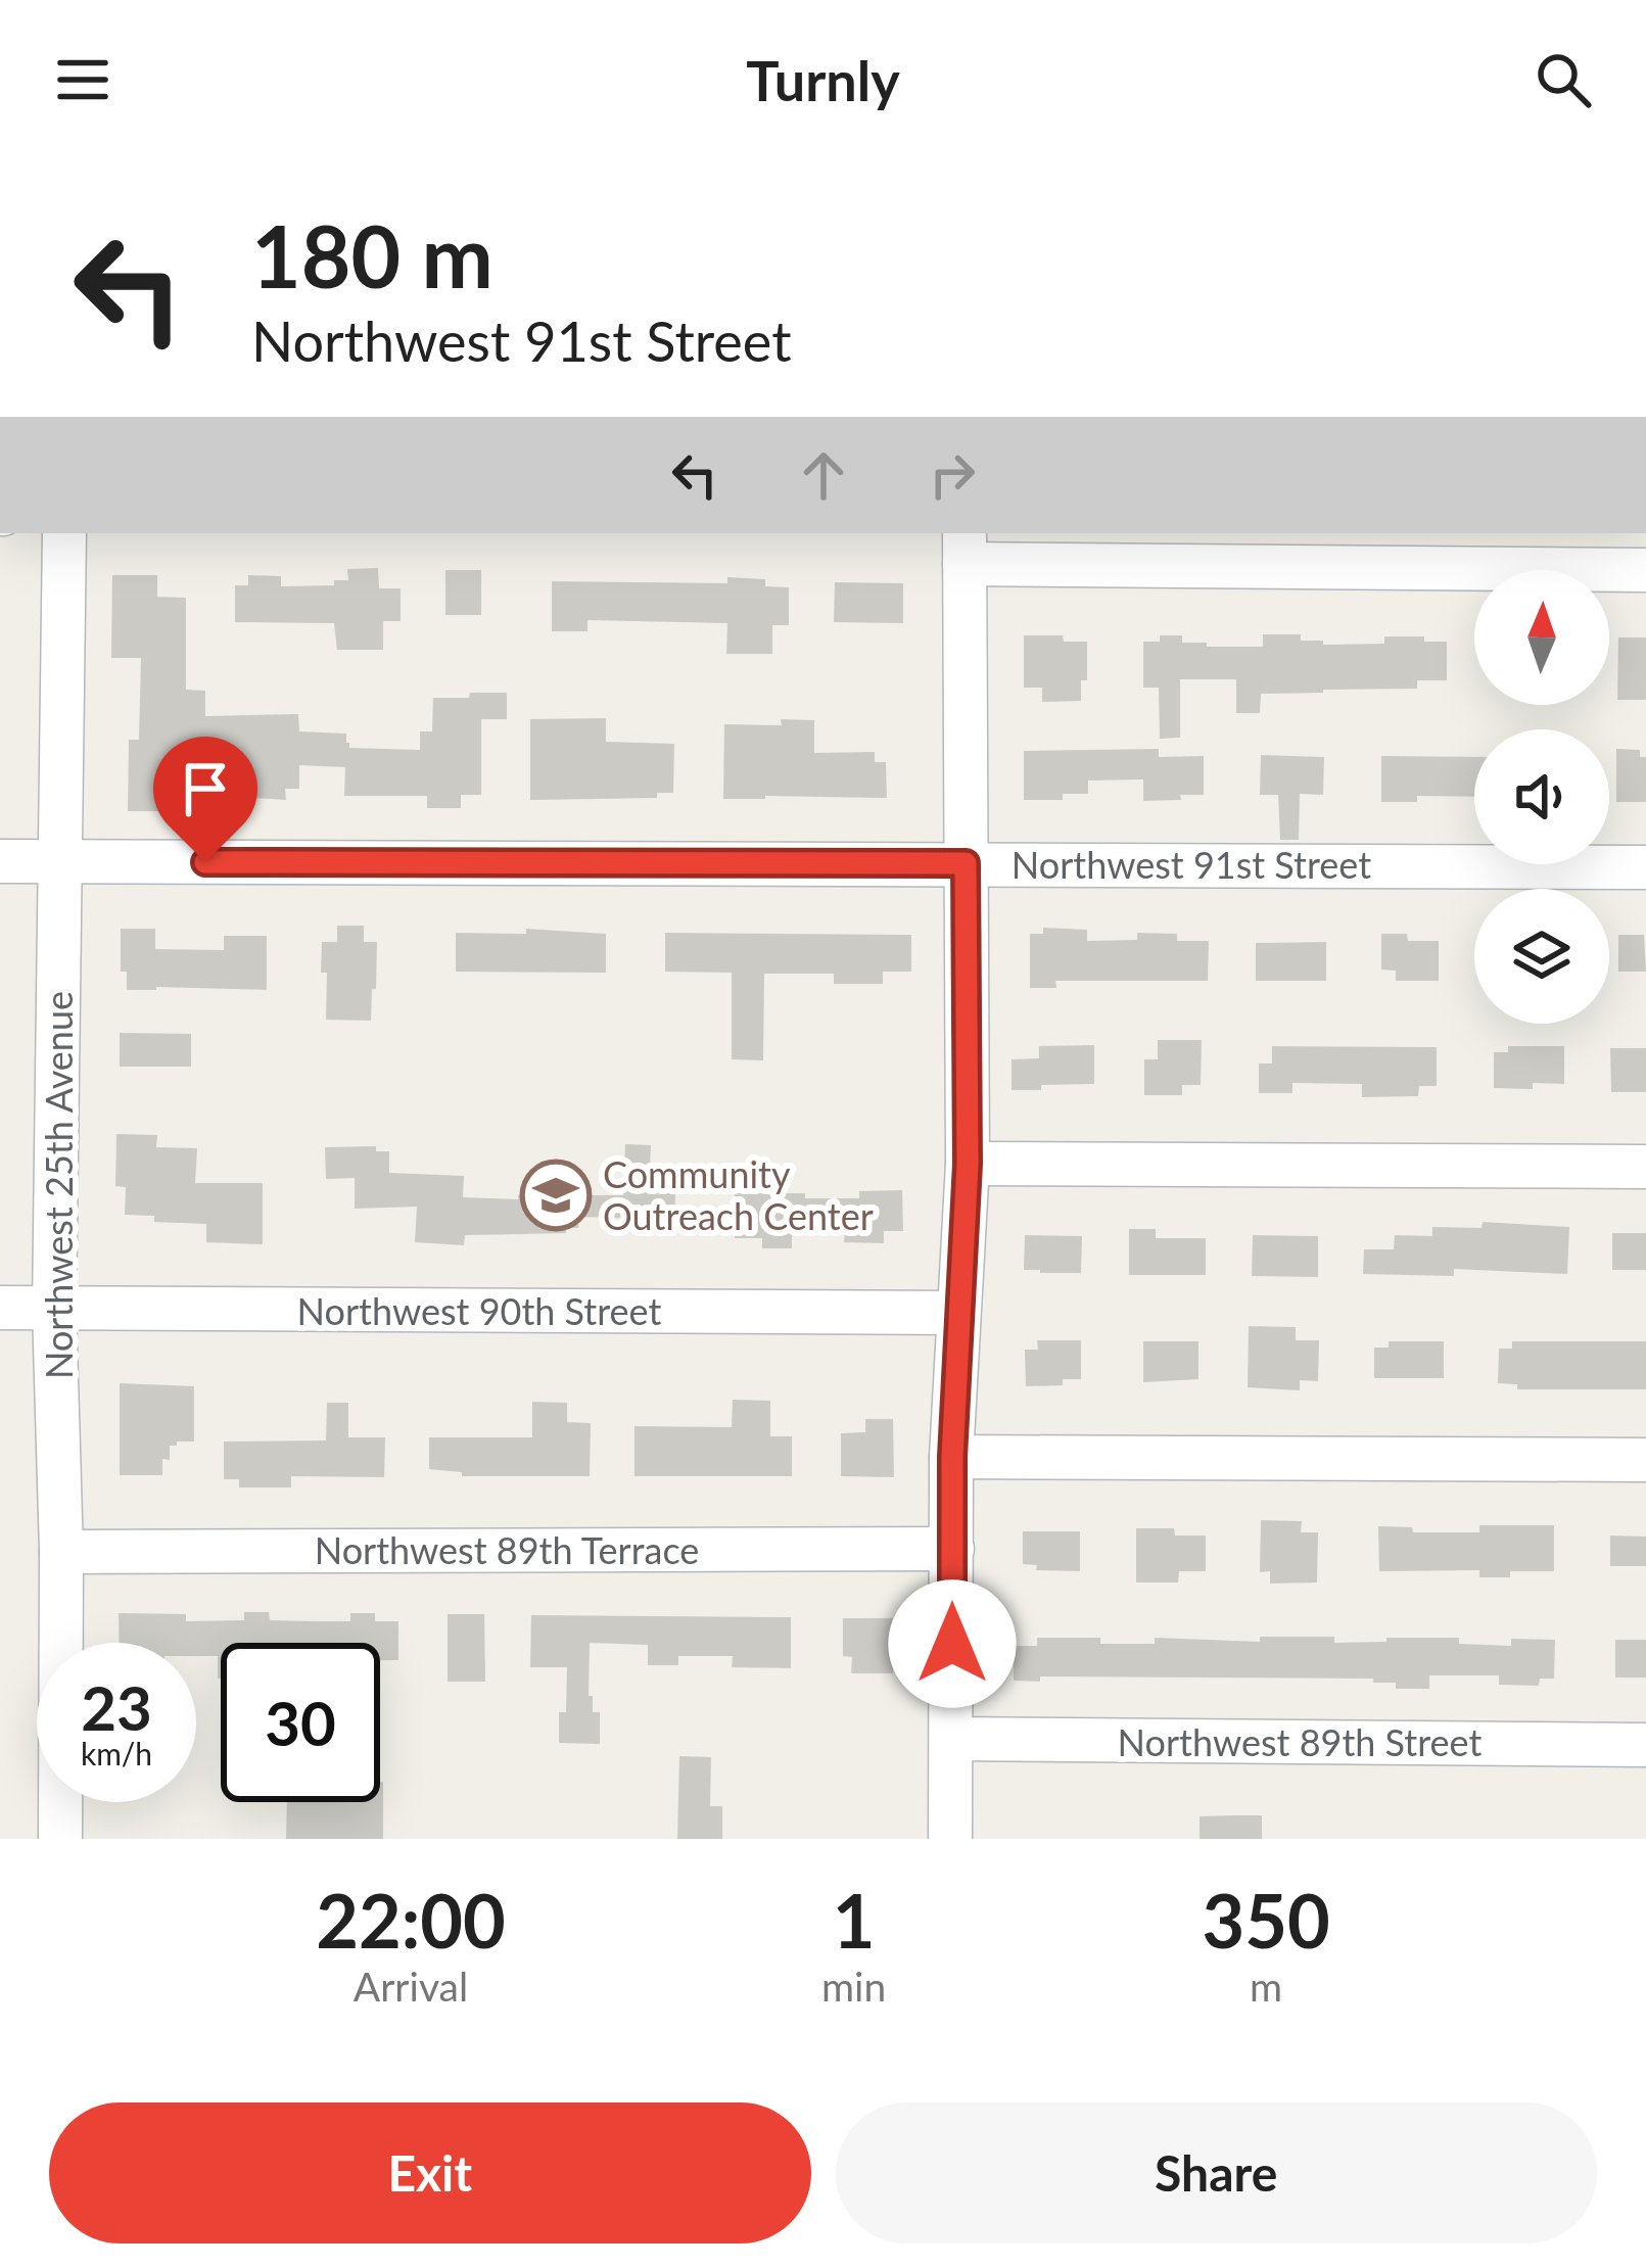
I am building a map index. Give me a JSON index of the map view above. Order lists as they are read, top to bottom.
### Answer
{
  "streets": {
    "street": [
      "Northwest 91st Street",
      "Northwest 25th Avenue",
      "Northwest 90th Street",
      "Northwest 89th Terrace",
      "Northwest 89th Street"
    ]
  },
  "crossings": [
    ["Northwest 91st Street", "Northwest 25th Avenue"],
    ["Northwest 25th Avenue", "Northwest 90th Street"],
    ["Northwest 25th Avenue", "Northwest 89th Terrace"]
  ],
  "places": {
    "school or university": ["Community Outreach Center"]
  },
  "north": "top",
  "page": {
    "header": "Turnly",
    "turn": ["180 m", "Northwest 91st Street"],
    "speed": "23 km/h",
    "limit": "30",
    "eta": [
      "22:00",
      "Arrival",
      "1",
      "min",
      "350",
      "m"
    ],
    "buttons": ["Exit", "Share"]
  }
}
